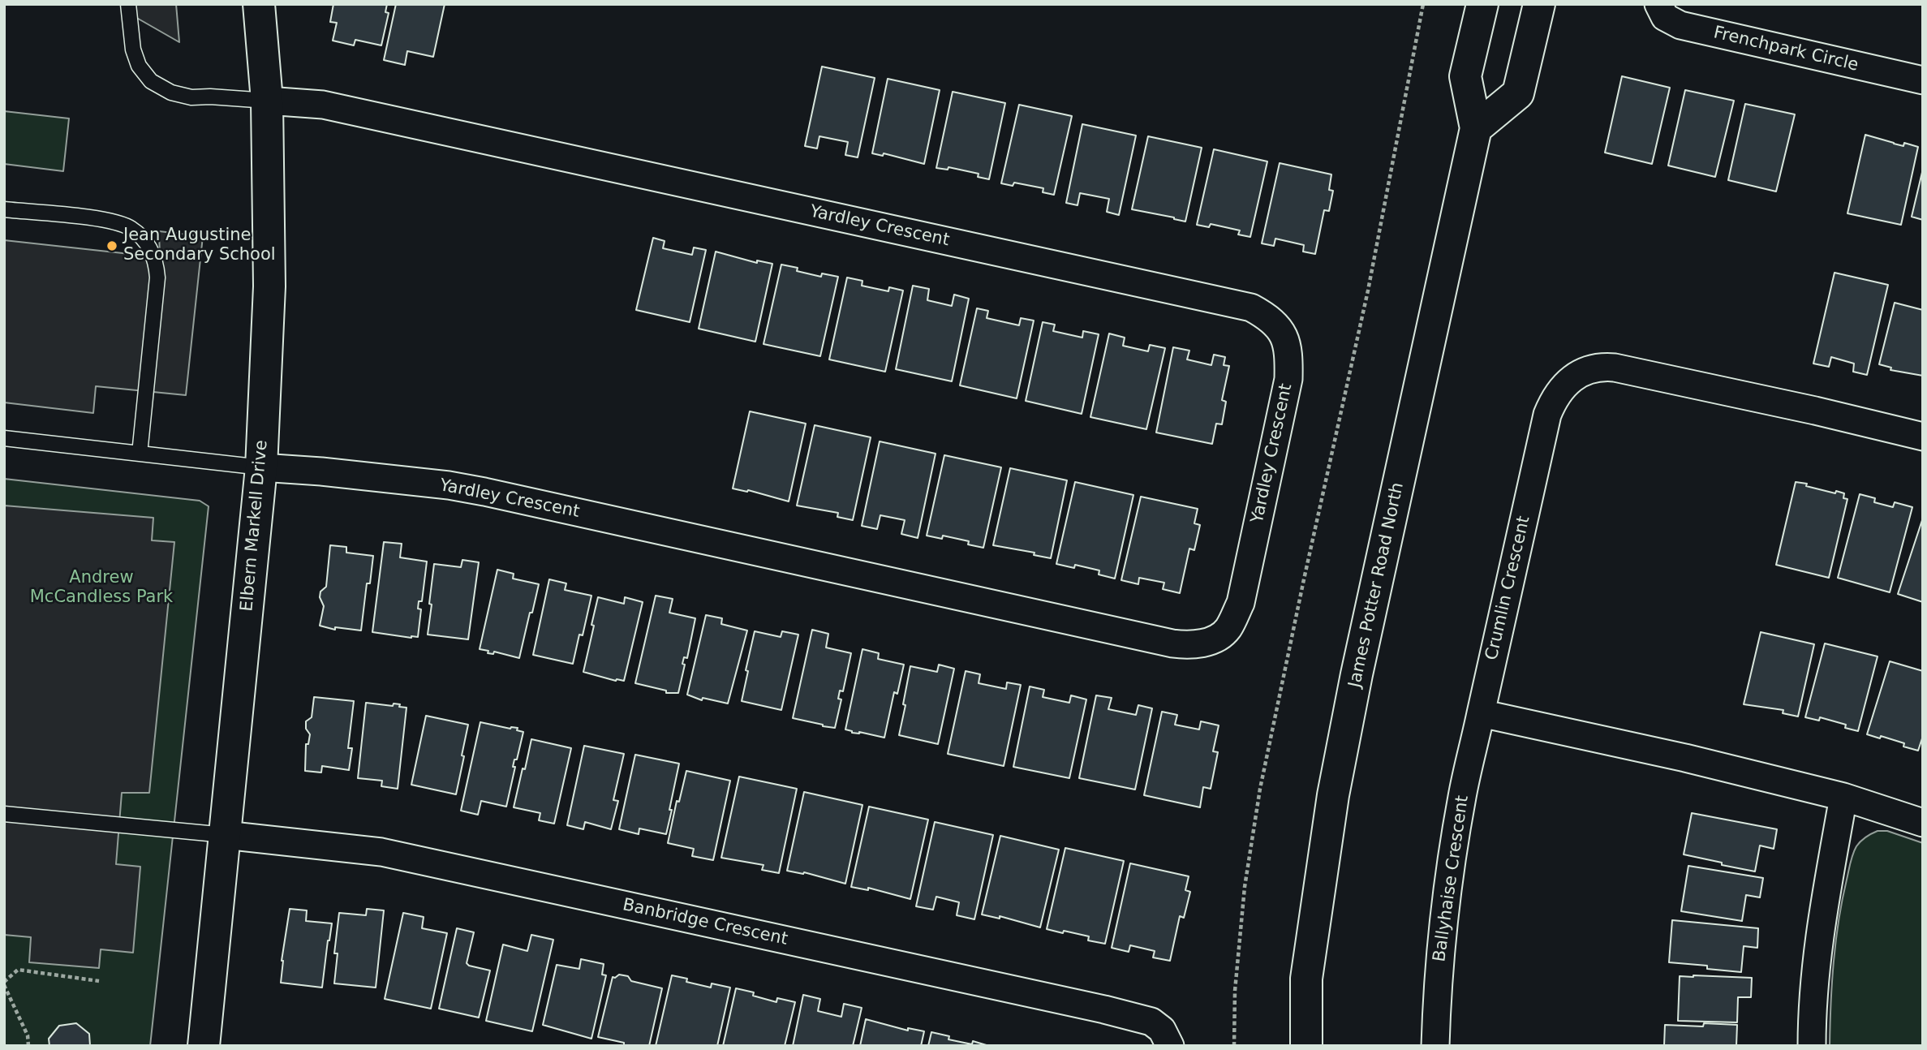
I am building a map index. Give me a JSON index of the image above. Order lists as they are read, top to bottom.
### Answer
{
  "streets": {
    "main road": ["Elbern Markell Drive", "James Potter Road North"],
    "street": [
      "Frenchpark Circle",
      "Yardley Crescent",
      "Crumlin Crescent",
      "Ballyhaise Crescent",
      "Banbridge Crescent"
    ]
  },
  "crossings": [
    ["Yardley Crescent", "Elbern Markell Drive"],
    ["Elbern Markell Drive", "Banbridge Crescent"],
    ["Crumlin Crescent", "Ballyhaise Crescent"]
  ],
  "parks": ["Andrew McCandless Park"],
  "places": ["Jean Augustine Secondary School"]
}
